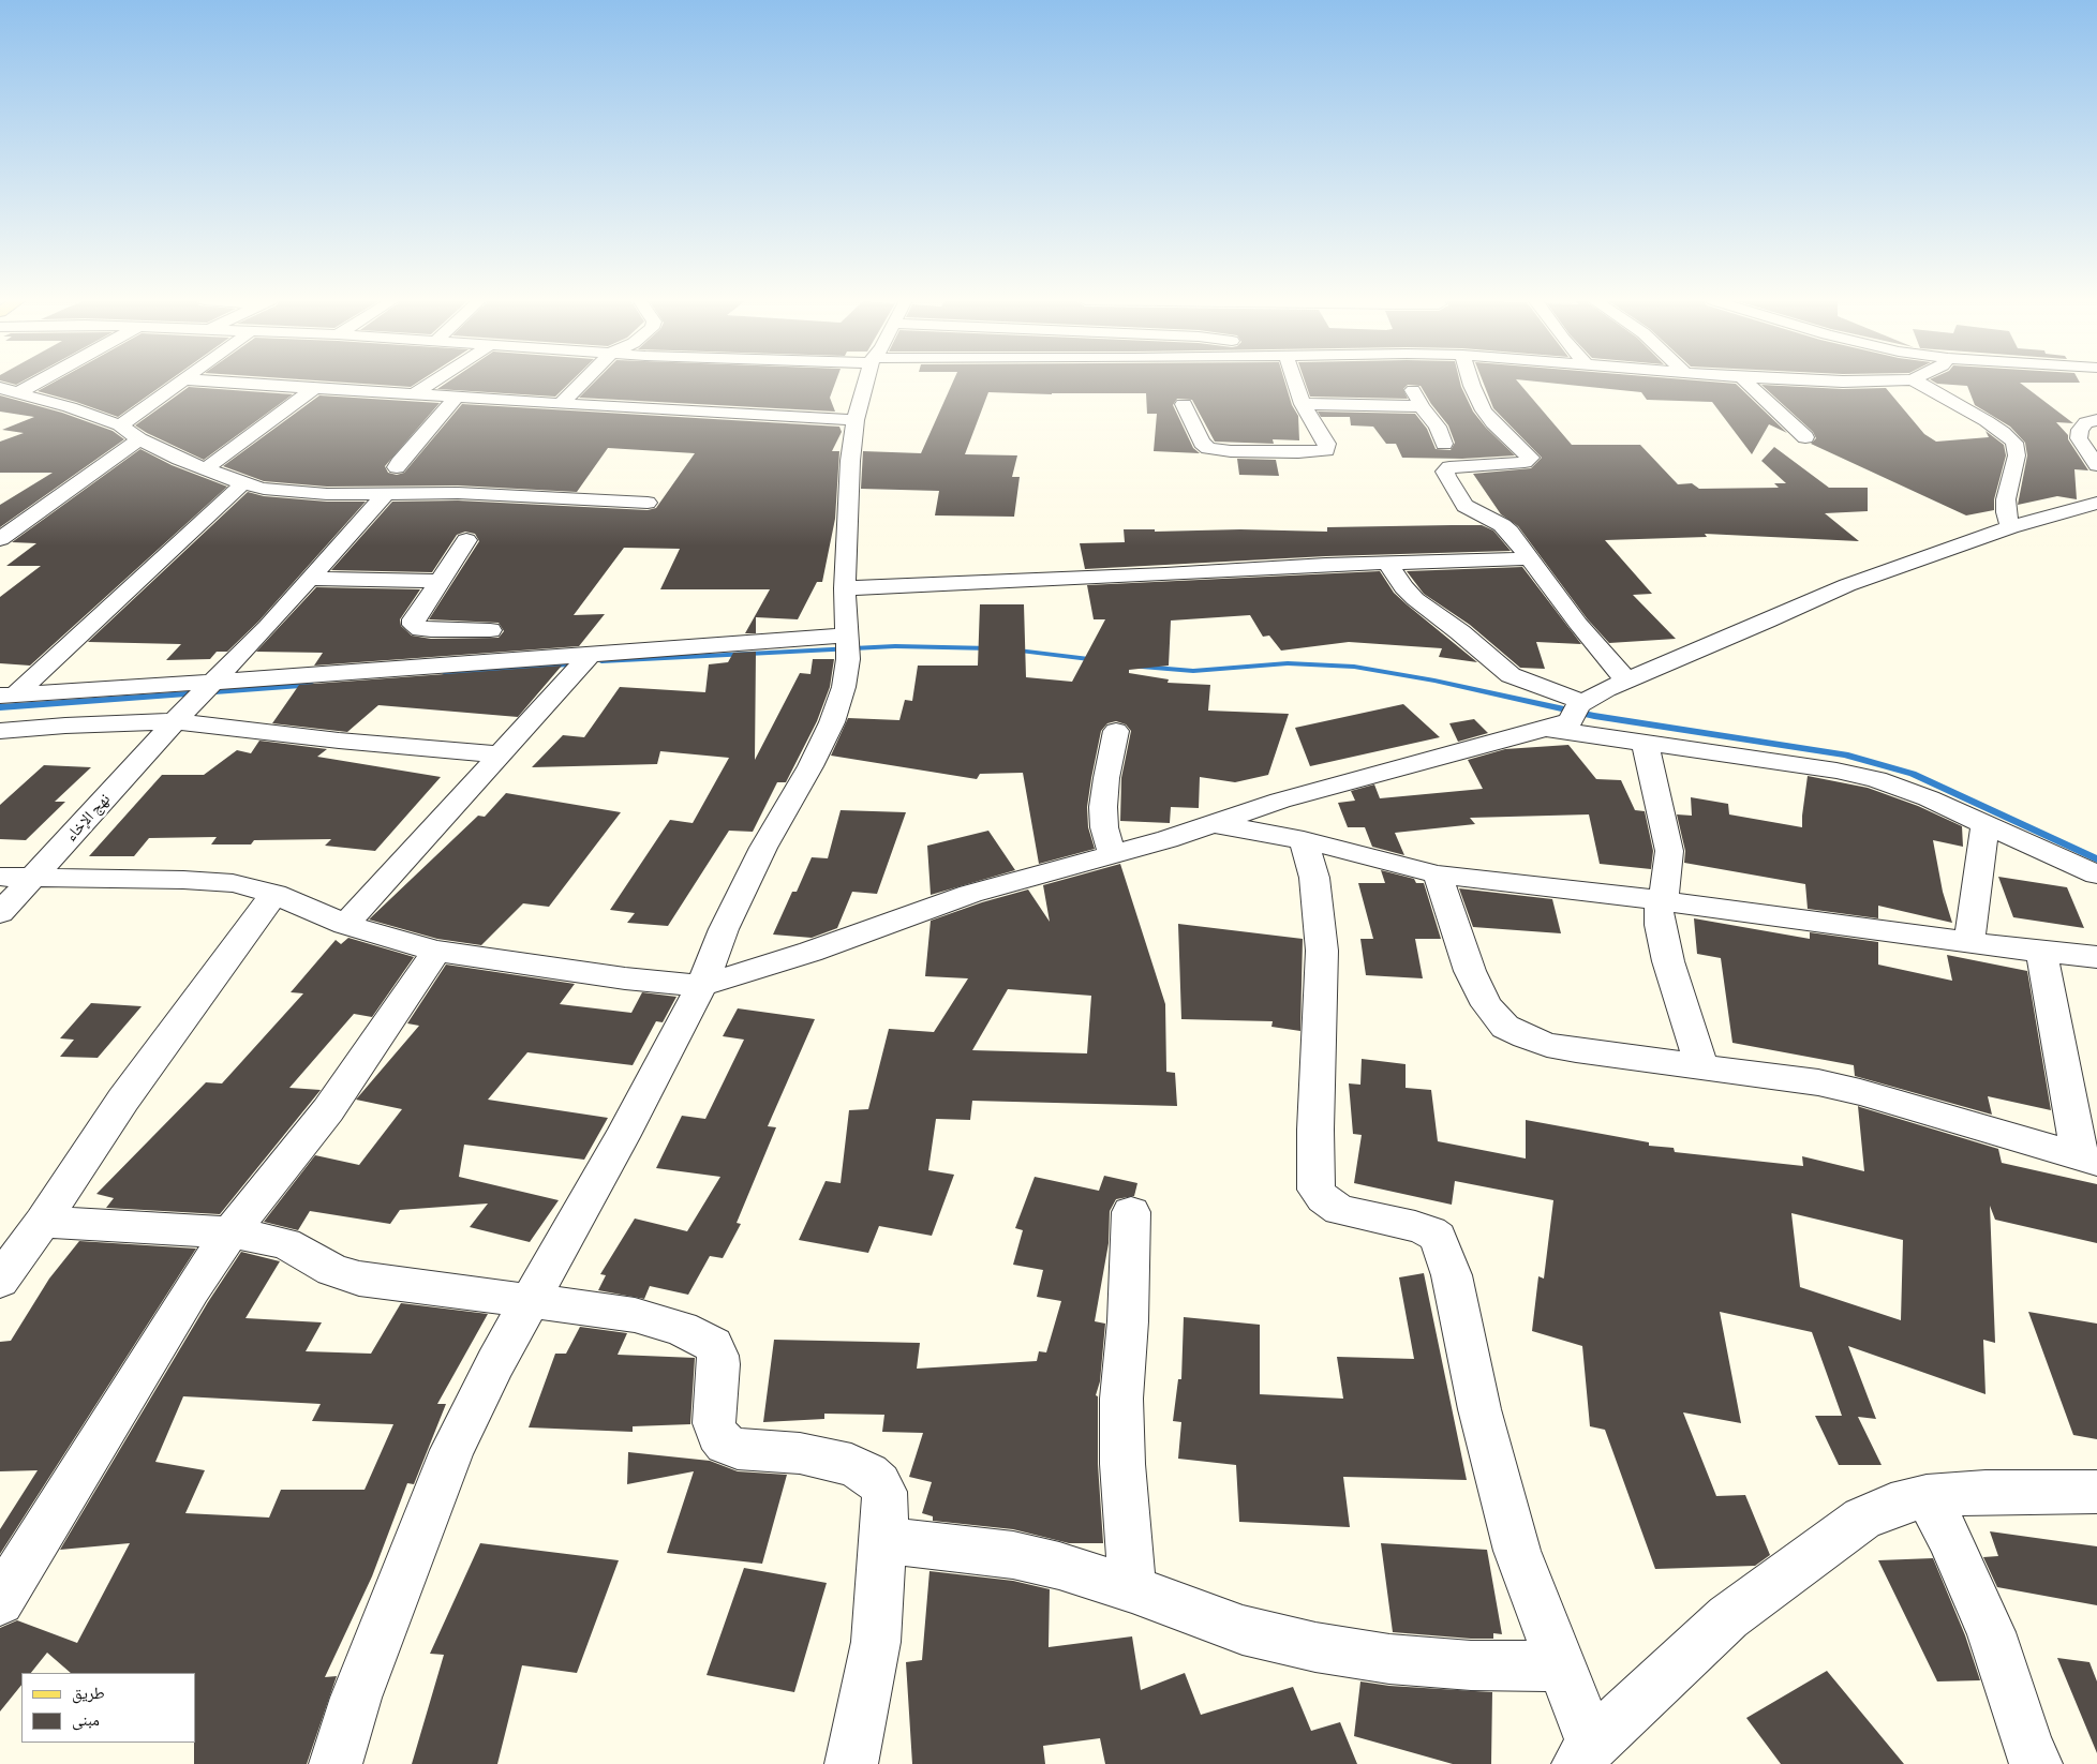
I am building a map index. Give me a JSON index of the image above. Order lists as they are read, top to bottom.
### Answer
{
  "streets": {
    "street": ["نهج الإخاء"]
  },
  "legend": ["طريق", "مبنى"]
}
